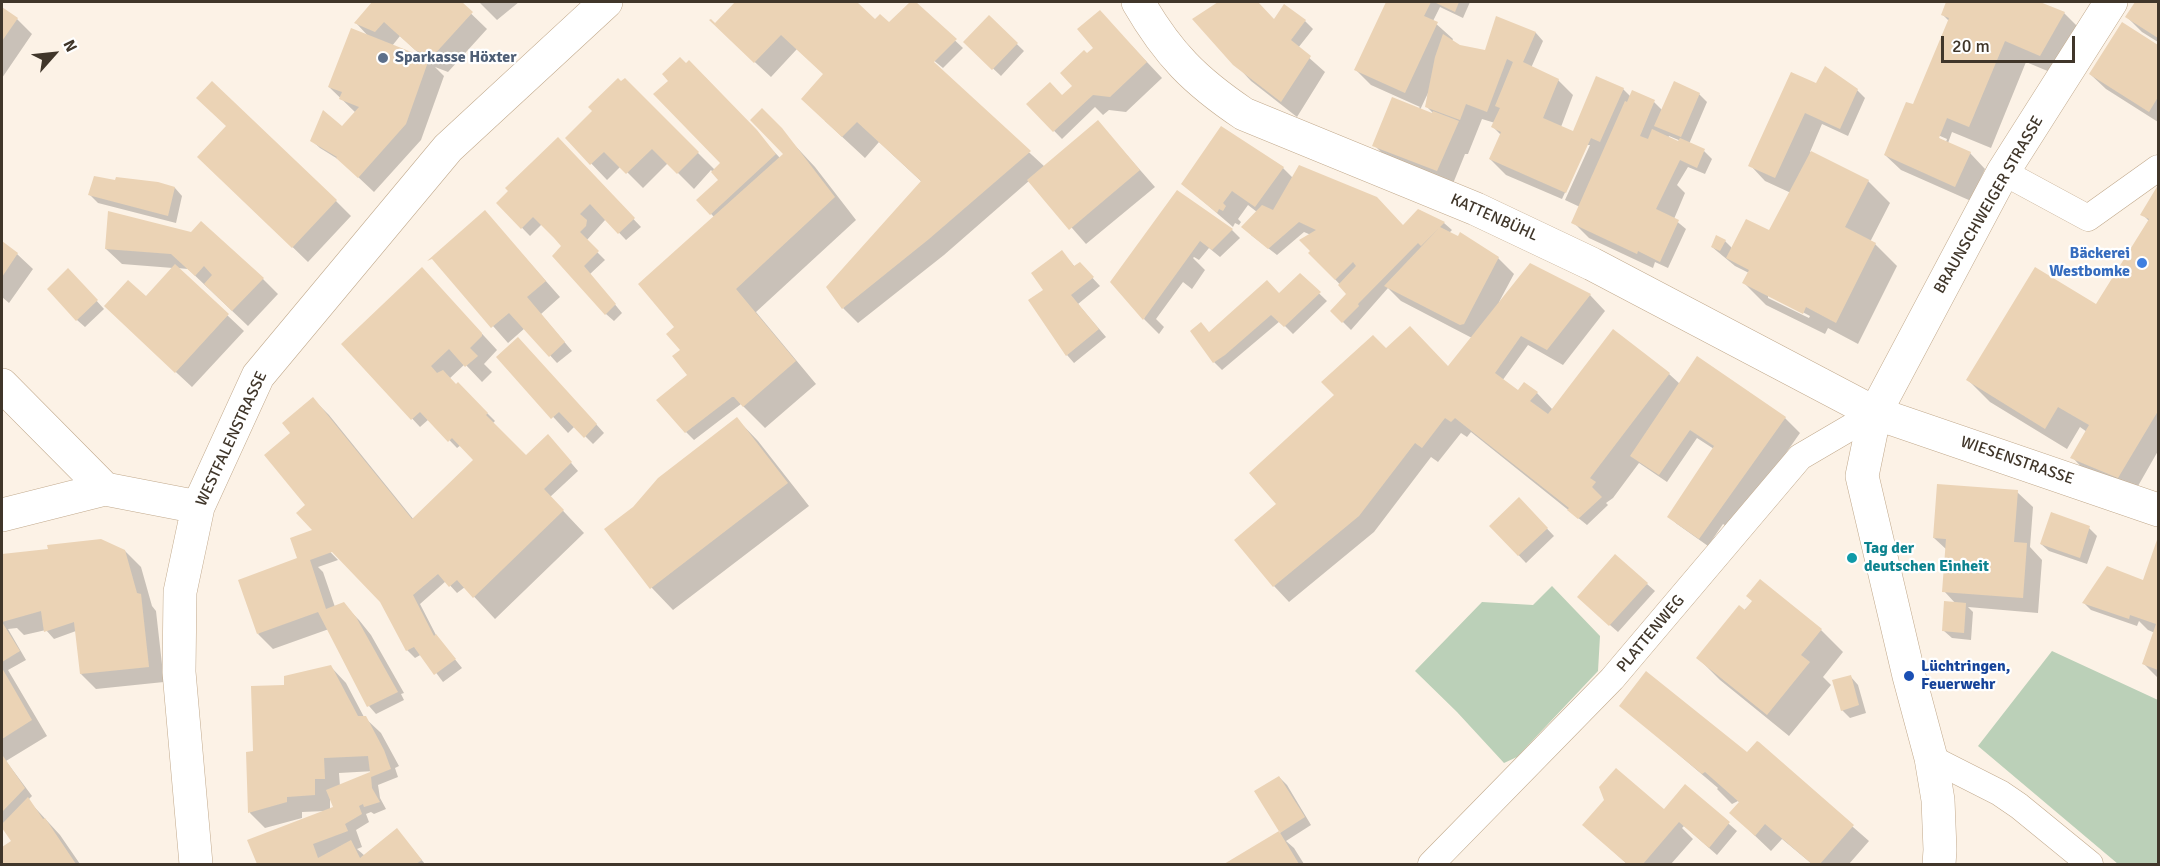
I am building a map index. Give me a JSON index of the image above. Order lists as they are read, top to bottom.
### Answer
{
  "streets": {
    "street": [
      "BRAUNSCHWEIGER STRASSE",
      "KATTENBÜHL",
      "WESTFALENSTRASSE",
      "WIESENSTRASSE"
    ],
    "lane": ["PLATTENWEG"]
  },
  "crossings": [
    ["BRAUNSCHWEIGER STRASSE", "KATTENBÜHL"],
    ["BRAUNSCHWEIGER STRASSE", "WIESENSTRASSE"],
    ["BRAUNSCHWEIGER STRASSE", "PLATTENWEG"],
    ["KATTENBÜHL", "WIESENSTRASSE"],
    ["KATTENBÜHL", "PLATTENWEG"],
    ["WIESENSTRASSE", "PLATTENWEG"]
  ],
  "places": [
    "Sparkasse Höxter",
    "Bäckerei Westbomke",
    "Tag der deutschen Einheit",
    "Lüchtringen, Feuerwehr"
  ],
  "scale_bar": "20 m",
  "north": "top right"
}
